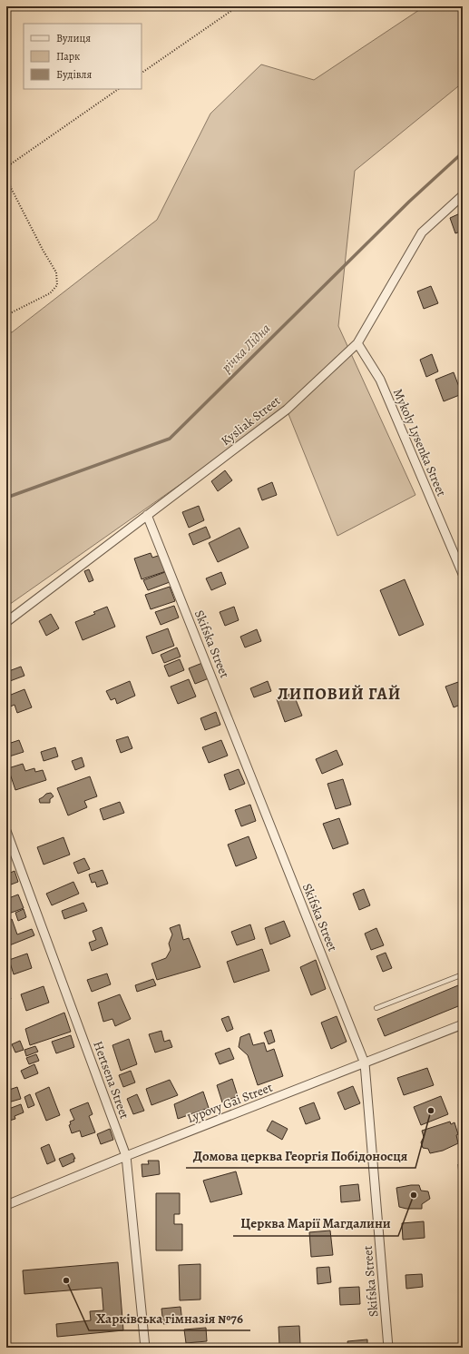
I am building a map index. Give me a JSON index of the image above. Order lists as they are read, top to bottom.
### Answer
{
  "streets": {
    "street": [
      "Kysliak Street",
      "Mykoly Lysenka Street",
      "Skifska Street",
      "Hertsena Street",
      "Lypovy Gai Street"
    ]
  },
  "crossings": [
    ["Kysliak Street", "Mykoly Lysenka Street"],
    ["Kysliak Street", "Skifska Street"],
    ["Skifska Street", "Lypovy Gai Street"],
    ["Hertsena Street", "Lypovy Gai Street"]
  ],
  "districts": ["ЛИПОВИЙ ГАЙ"],
  "water": ["річка Лідна"],
  "places": ["Домова церква Георгія Побідоносця", "Церква Марії Магдалини", "Харківська гімназія №76"],
  "legend": ["Вулиця", "Парк", "Будівля"]
}
